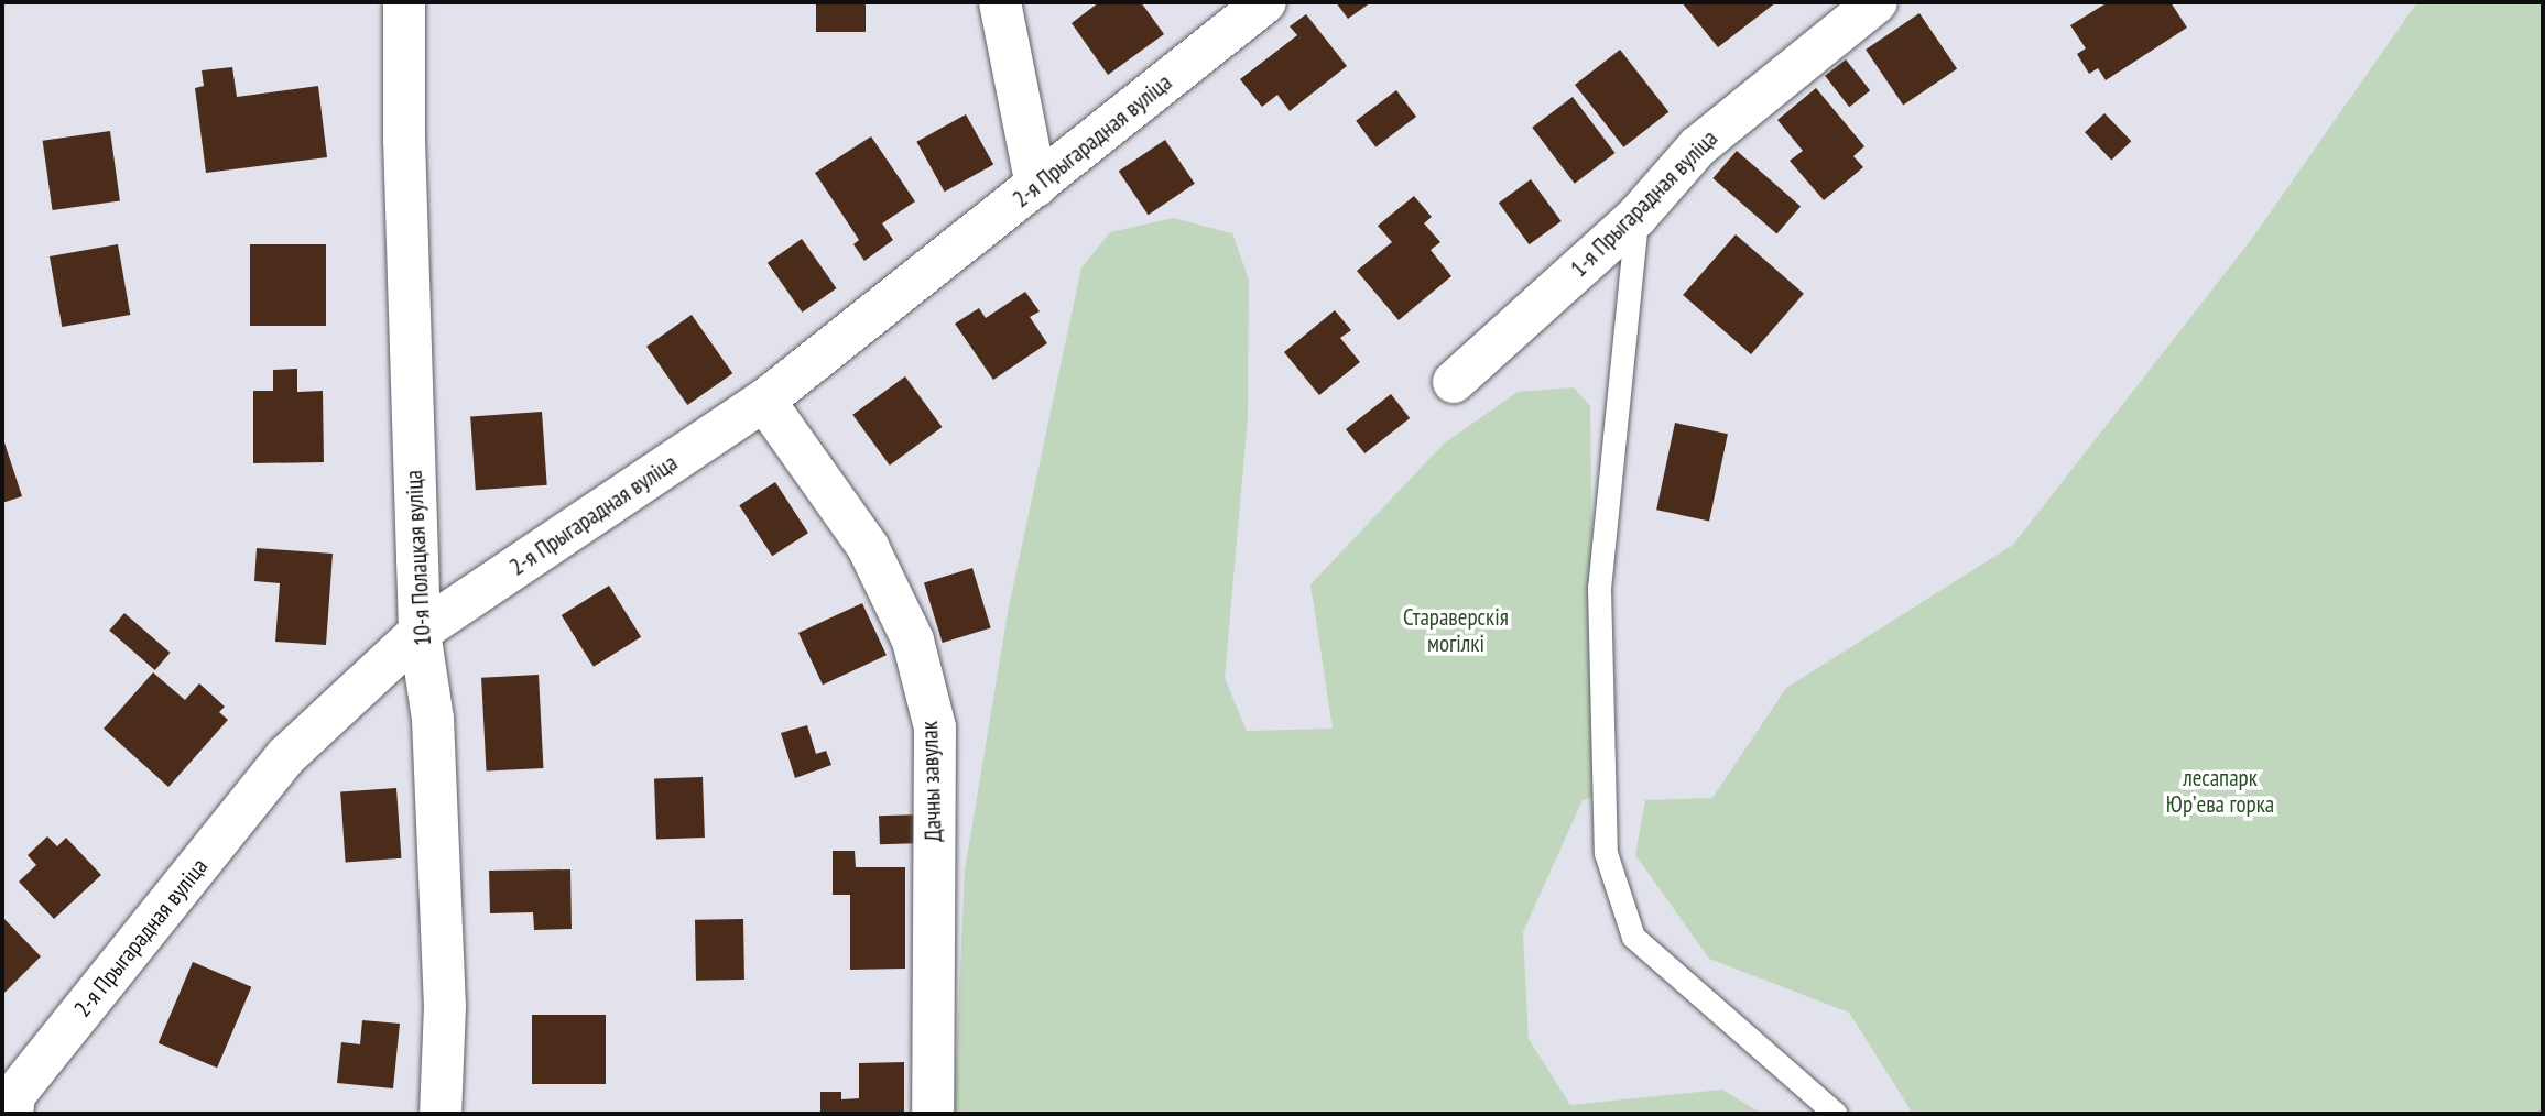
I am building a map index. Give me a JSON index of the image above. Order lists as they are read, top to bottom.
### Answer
{
  "streets": {
    "street": [
      "2-я Прыгарадная вуліца",
      "1-я Прыгарадная вуліца",
      "10-я Полацкая вуліца",
      "Дачны завулак"
    ]
  },
  "crossings": [
    ["2-я Прыгарадная вуліца", "10-я Полацкая вуліца"],
    ["2-я Прыгарадная вуліца", "Дачны завулак"]
  ],
  "parks": ["Стараверскія могілкі", "лесапарк Юрʼева горка"]
}
